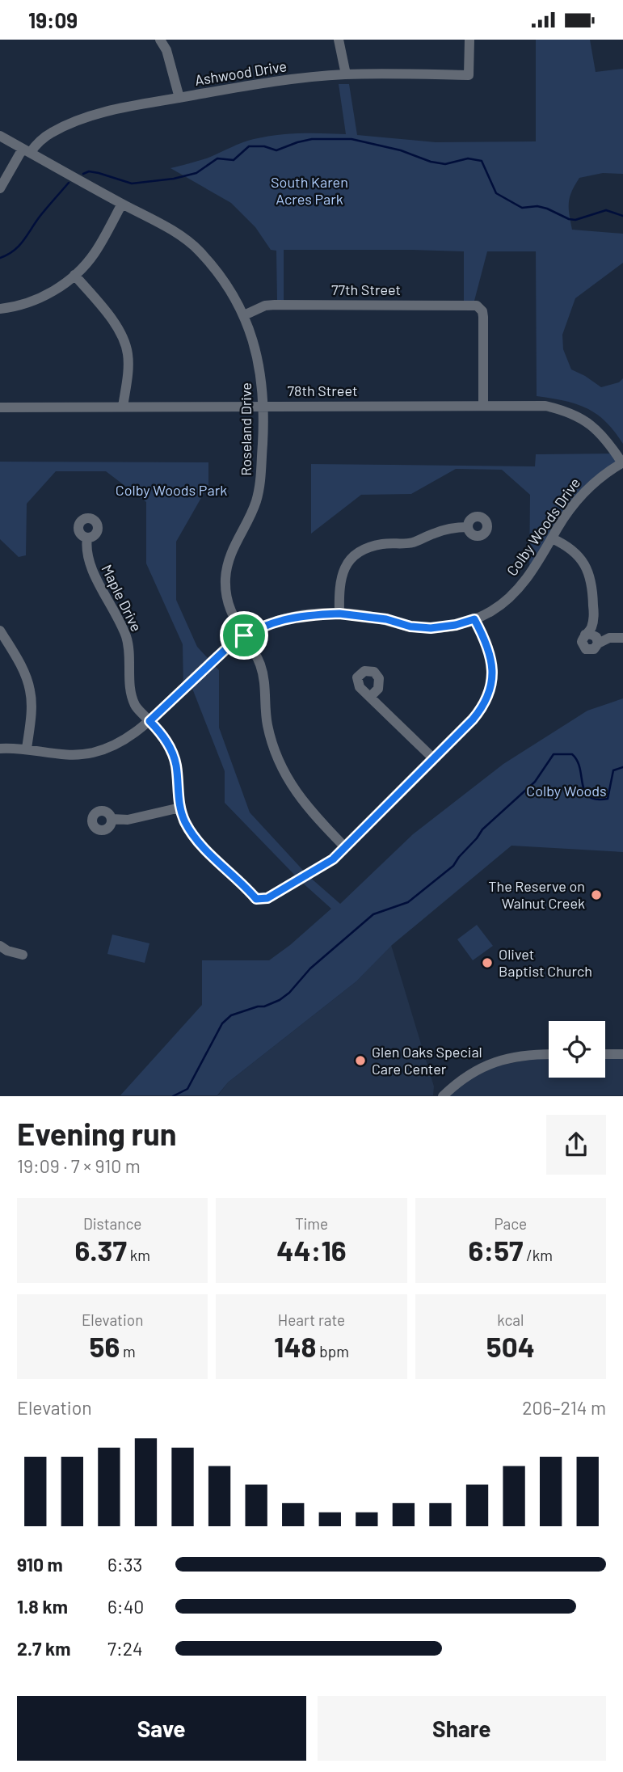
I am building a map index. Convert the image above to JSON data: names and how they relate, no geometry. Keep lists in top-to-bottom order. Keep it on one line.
{"streets":{"street":["Ashwood Drive","77th Street","78th Street","Roseland Drive","Colby Woods Drive","Maple Drive"]},"crossings":[["Ashwood Drive","Roseland Drive"],["77th Street","78th Street"],["77th Street","Roseland Drive"],["78th Street","Roseland Drive"],["78th Street","Colby Woods Drive"],["Roseland Drive","Colby Woods Drive"],["Roseland Drive","Maple Drive"],["Colby Woods Drive","Maple Drive"]],"parks":["South Karen Acres Park","Colby Woods Park","Colby Woods"],"places":["The Reserve on Walnut Creek","Olivet Baptist Church","Glen Oaks Special Care Center"],"page":{"status":"19:09","heading":["Evening run","19:09 · 7 × 910 m"],"stats":[["Distance","6.37 km"],["Time","44:16"],["Pace","6:57 /km"],["Elevation","56 m"],["Heart rate","148 bpm"],["kcal","504"]],"chart":["Elevation","206–214 m"],"list":[{"name":"910 m","note":"6:33"},{"name":"1.8 km","note":"6:40"},{"name":"2.7 km","note":"7:24"}],"buttons":["Save","Share"]}}
